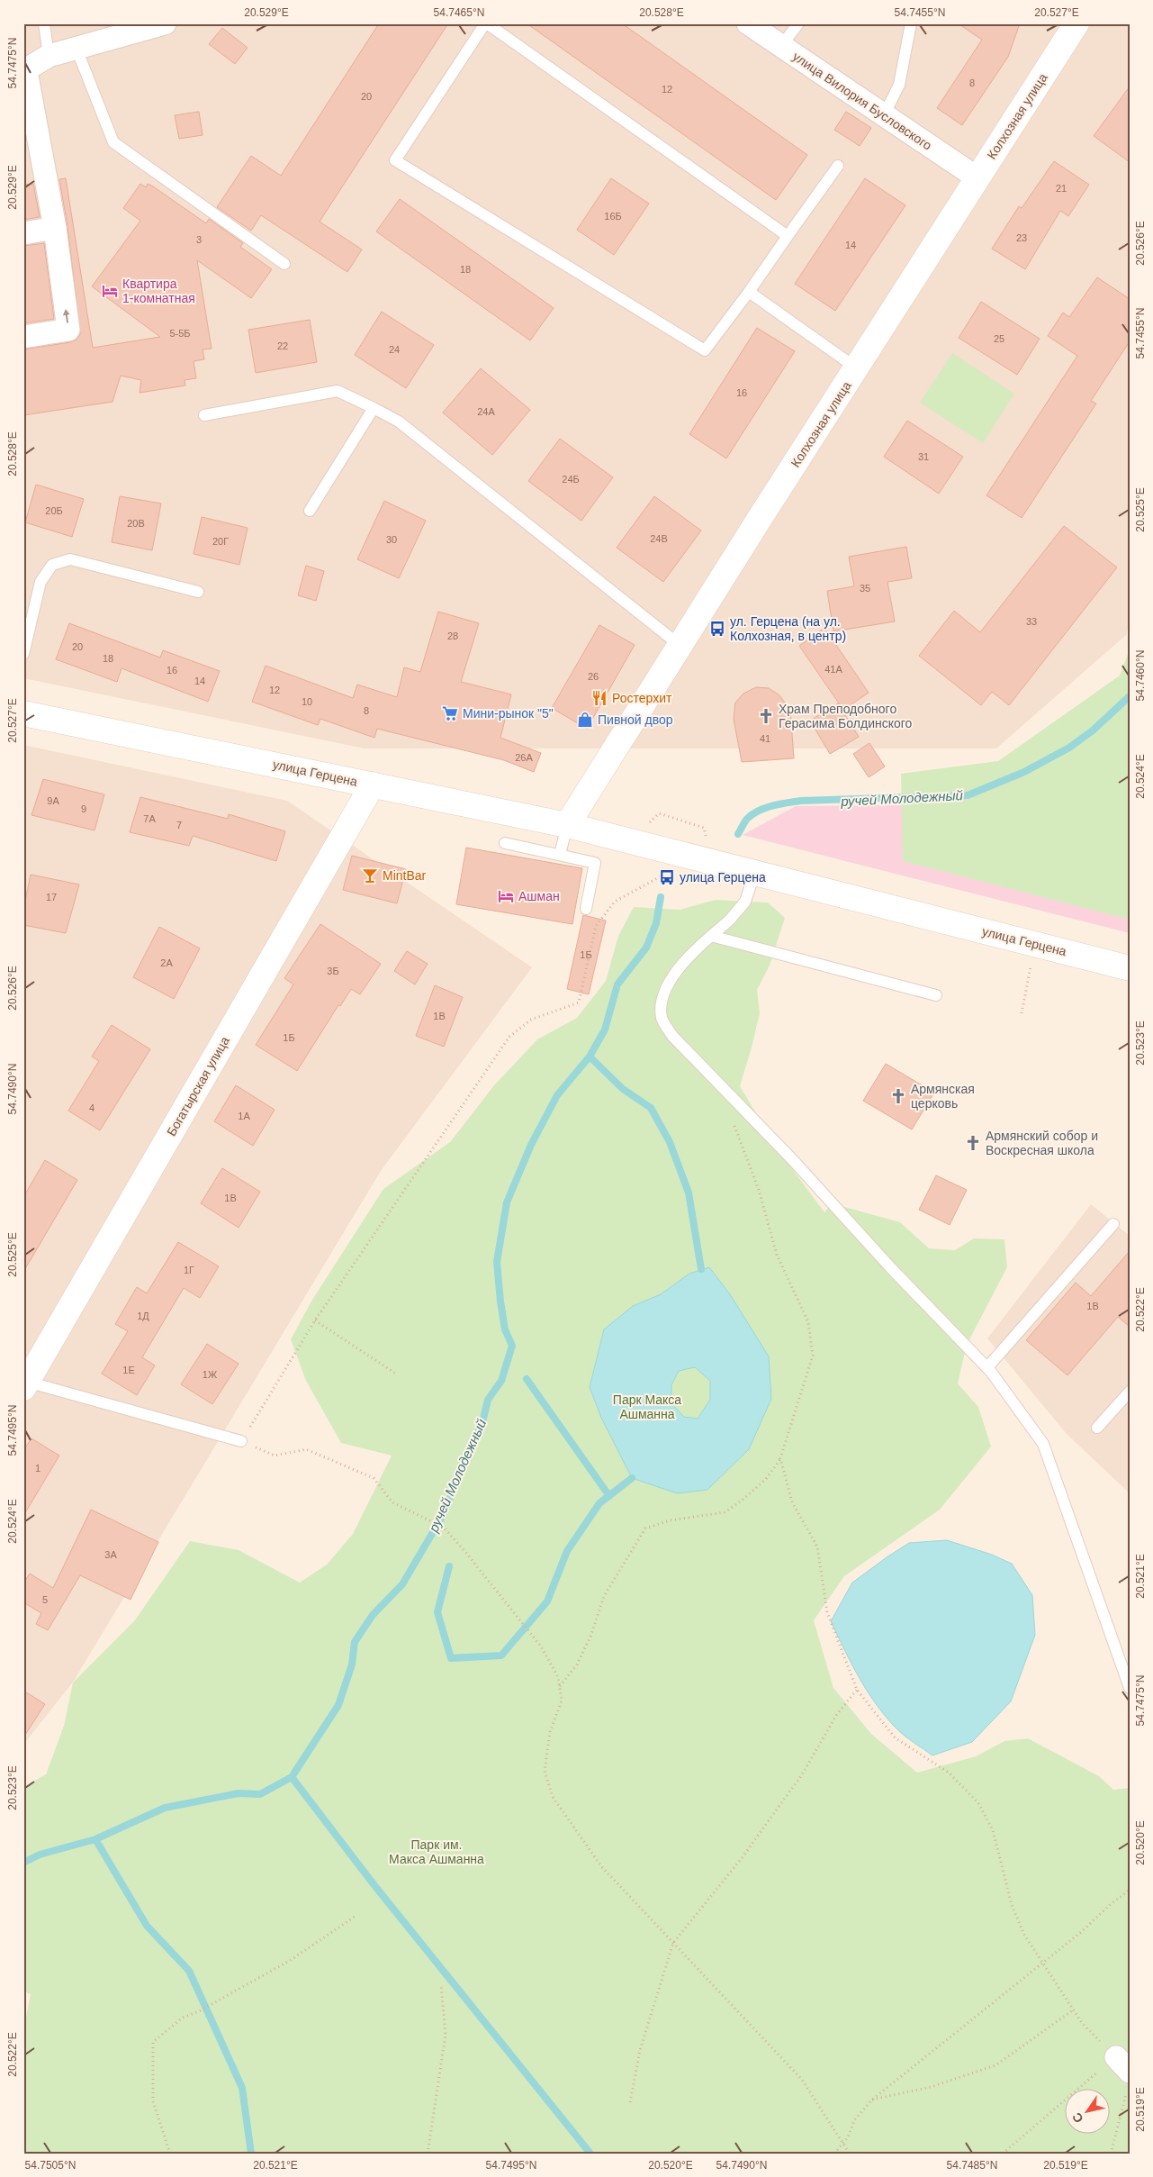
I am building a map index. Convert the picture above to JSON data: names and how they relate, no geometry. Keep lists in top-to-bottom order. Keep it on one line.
{"streets":{"street":["улица Вилория Бусловского","Колхозная улица","улица Герцена","Богатырская улица"]},"crossings":[["улица Вилория Бусловского","Колхозная улица"],["Колхозная улица","улица Герцена"],["улица Герцена","Богатырская улица"]],"water":["ручей Молодежный"],"parks":["Парк Макса Ашманна","Парк им. Макса Ашманна"],"places":{"hotel":["Квартира 1-комнатная","Ашман"],"bus stop":["ул. Герцена (на ул. Колхозная, в центр)","улица Герцена"],"restaurant":["Ростерхит"],"supermarket":["Мини-рынок \"5\""],"church":["Храм Преподобного Герасима Болдинского","Армянская церковь","Армянский собор и Воскресная школа"],"shop":["Пивной двор"],"bar":["MintBar"]},"house_numbers":["8","12","20","21","16Б","23","3","14","18","5-5Б","25","22","24","16","24А","31","24Б","20Б","20В","24В","30","20Г","35","33","28","20","18","41А","16","26","14","12","10","8","41","26А","9А","9","7А","7","17","1Б","2А","3Б","1В","1Б","4","1А","1В","1Г","1В","1Д","1Е","1Ж","1","3А","5"],"north":"bottom left","coordinates":["20.529°E","54.7465°N","20.528°E","54.7455°N","20.527°E","54.7475°N","20.526°E","20.525°E","54.7460°N","20.524°E","20.523°E","54.7490°N","20.522°E","54.7495°N","20.521°E","20.520°E","20.519°E","54.7505°N","54.7485°N"]}
